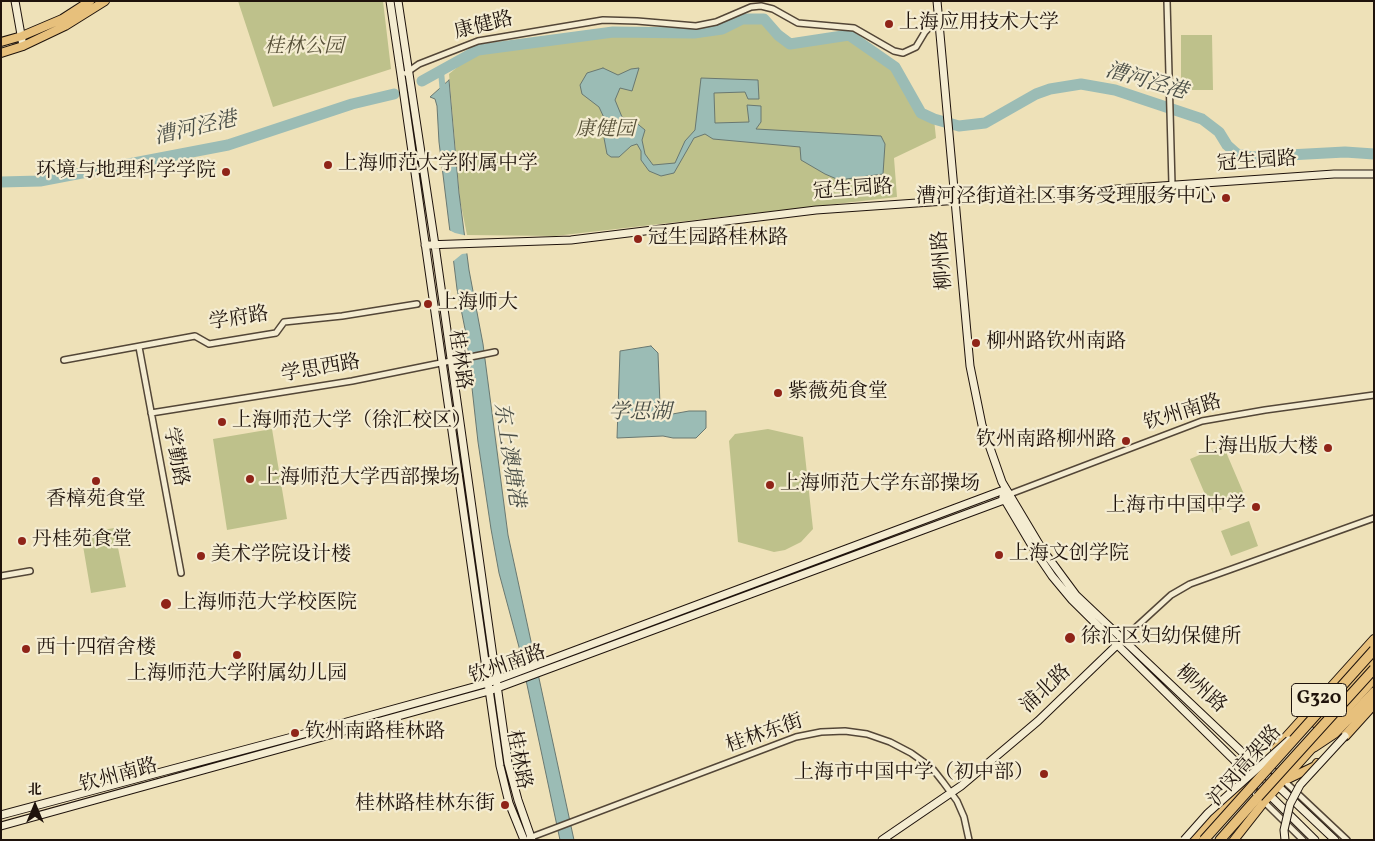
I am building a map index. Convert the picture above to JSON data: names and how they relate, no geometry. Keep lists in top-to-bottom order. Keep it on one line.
{"streets":{"highway":["沪闵高架路"],"main road":["G320"],"street":["康健路","冠生园路","柳州路","学府路","桂林路","学思西路","钦州南路","学勤路","浦北路","桂林东街"]},"crossings":[["康健路","柳州路"],["康健路","桂林路"],["冠生园路","柳州路"],["冠生园路","桂林路"],["柳州路","钦州南路"],["柳州路","浦北路"],["柳州路","G320"],["学府路","学勤路"],["桂林路","学思西路"],["桂林路","钦州南路"],["桂林路","桂林东街"],["学思西路","学勤路"],["浦北路","桂林东街"]],"water":["漕河泾港","学思湖","东上澳塘港"],"parks":["桂林公园","康健园"],"places":["上海应用技术大学","上海师范大学附属中学","环境与地理科学学院","漕河泾街道社区事务受理服务中心","冠生园路桂林路","上海师大","柳州路钦州南路","紫薇苑食堂","上海师范大学（徐汇校区）","钦州南路柳州路","上海出版大楼","上海师范大学西部操场","香樟苑食堂","上海师范大学东部操场","上海市中国中学","丹桂苑食堂","上海文创学院","美术学院设计楼","上海师范大学校医院","徐汇区妇幼保健所","西十四宿舍楼","上海师范大学附属幼儿园","钦州南路桂林路","上海市中国中学（初中部）","桂林路桂林东街"],"north":"top"}
